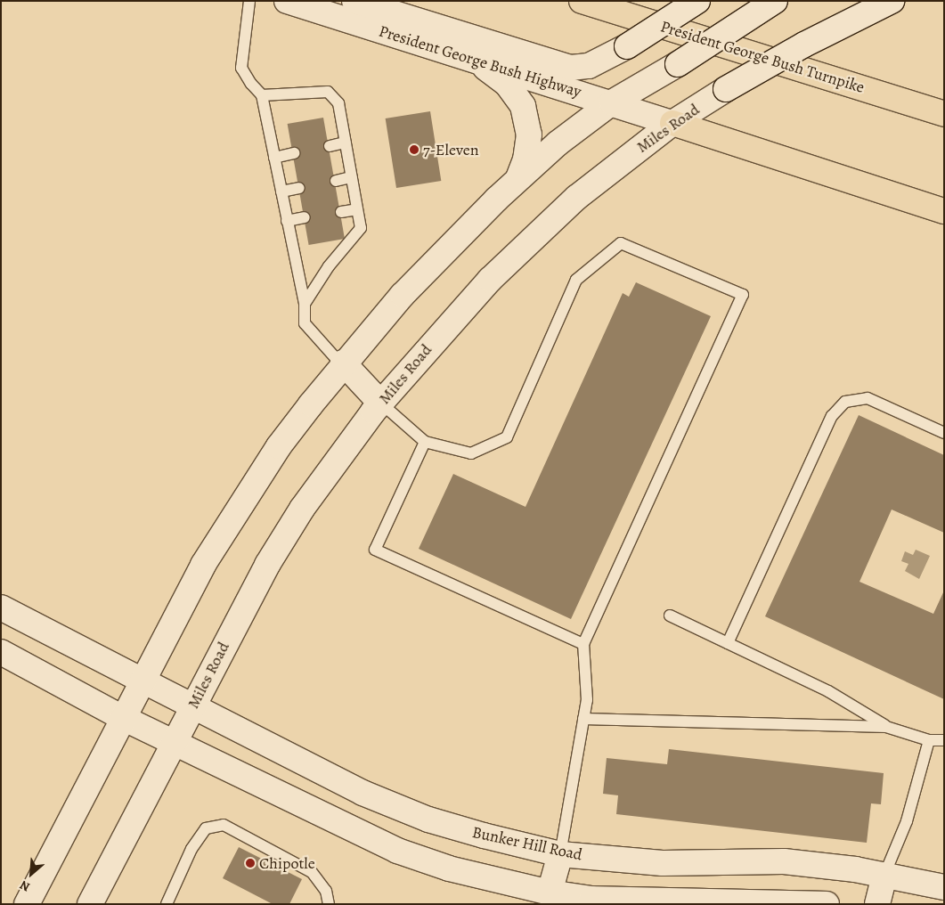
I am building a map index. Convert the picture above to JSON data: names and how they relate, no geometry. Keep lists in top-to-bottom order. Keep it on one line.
{"streets":{"highway":["President George Bush Turnpike"],"main road":["President George Bush Highway","Miles Road","Bunker Hill Road"]},"crossings":[["President George Bush Highway","Miles Road"],["Miles Road","Bunker Hill Road"]],"places":["7-Eleven","Chipotle"],"north":"bottom left"}
